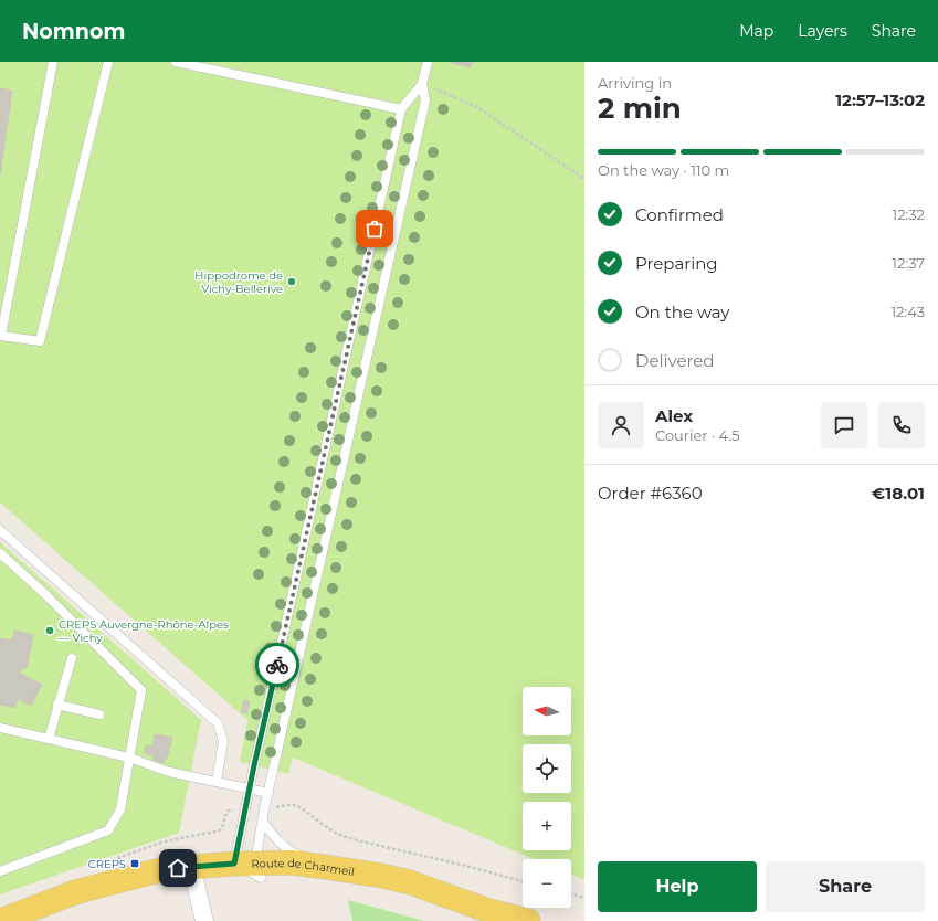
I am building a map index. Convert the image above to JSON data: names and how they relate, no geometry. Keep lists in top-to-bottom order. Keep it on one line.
{"streets":{"main road":["Route de Charmeil"]},"places":{"other":["Hippodrome de Vichy-Bellerive","CREPS Auvergne-Rhône-Alpes — Vichy"],"transit":["CREPS"]},"north":"left","page":{"header":"Nomnom","nav":["Map","Layers","Share"],"heading":["2 min","Arriving in","12:57–13:02"],"panel":["Alex","Courier · 4.5","Order #6360","€18.01"],"bar":"On the way · 110 m","list":[["Confirmed","12:32"],["Preparing","12:37"],["On the way","12:43"],"Delivered"],"map_buttons":["+","−"],"buttons":["Help","Share"]}}
